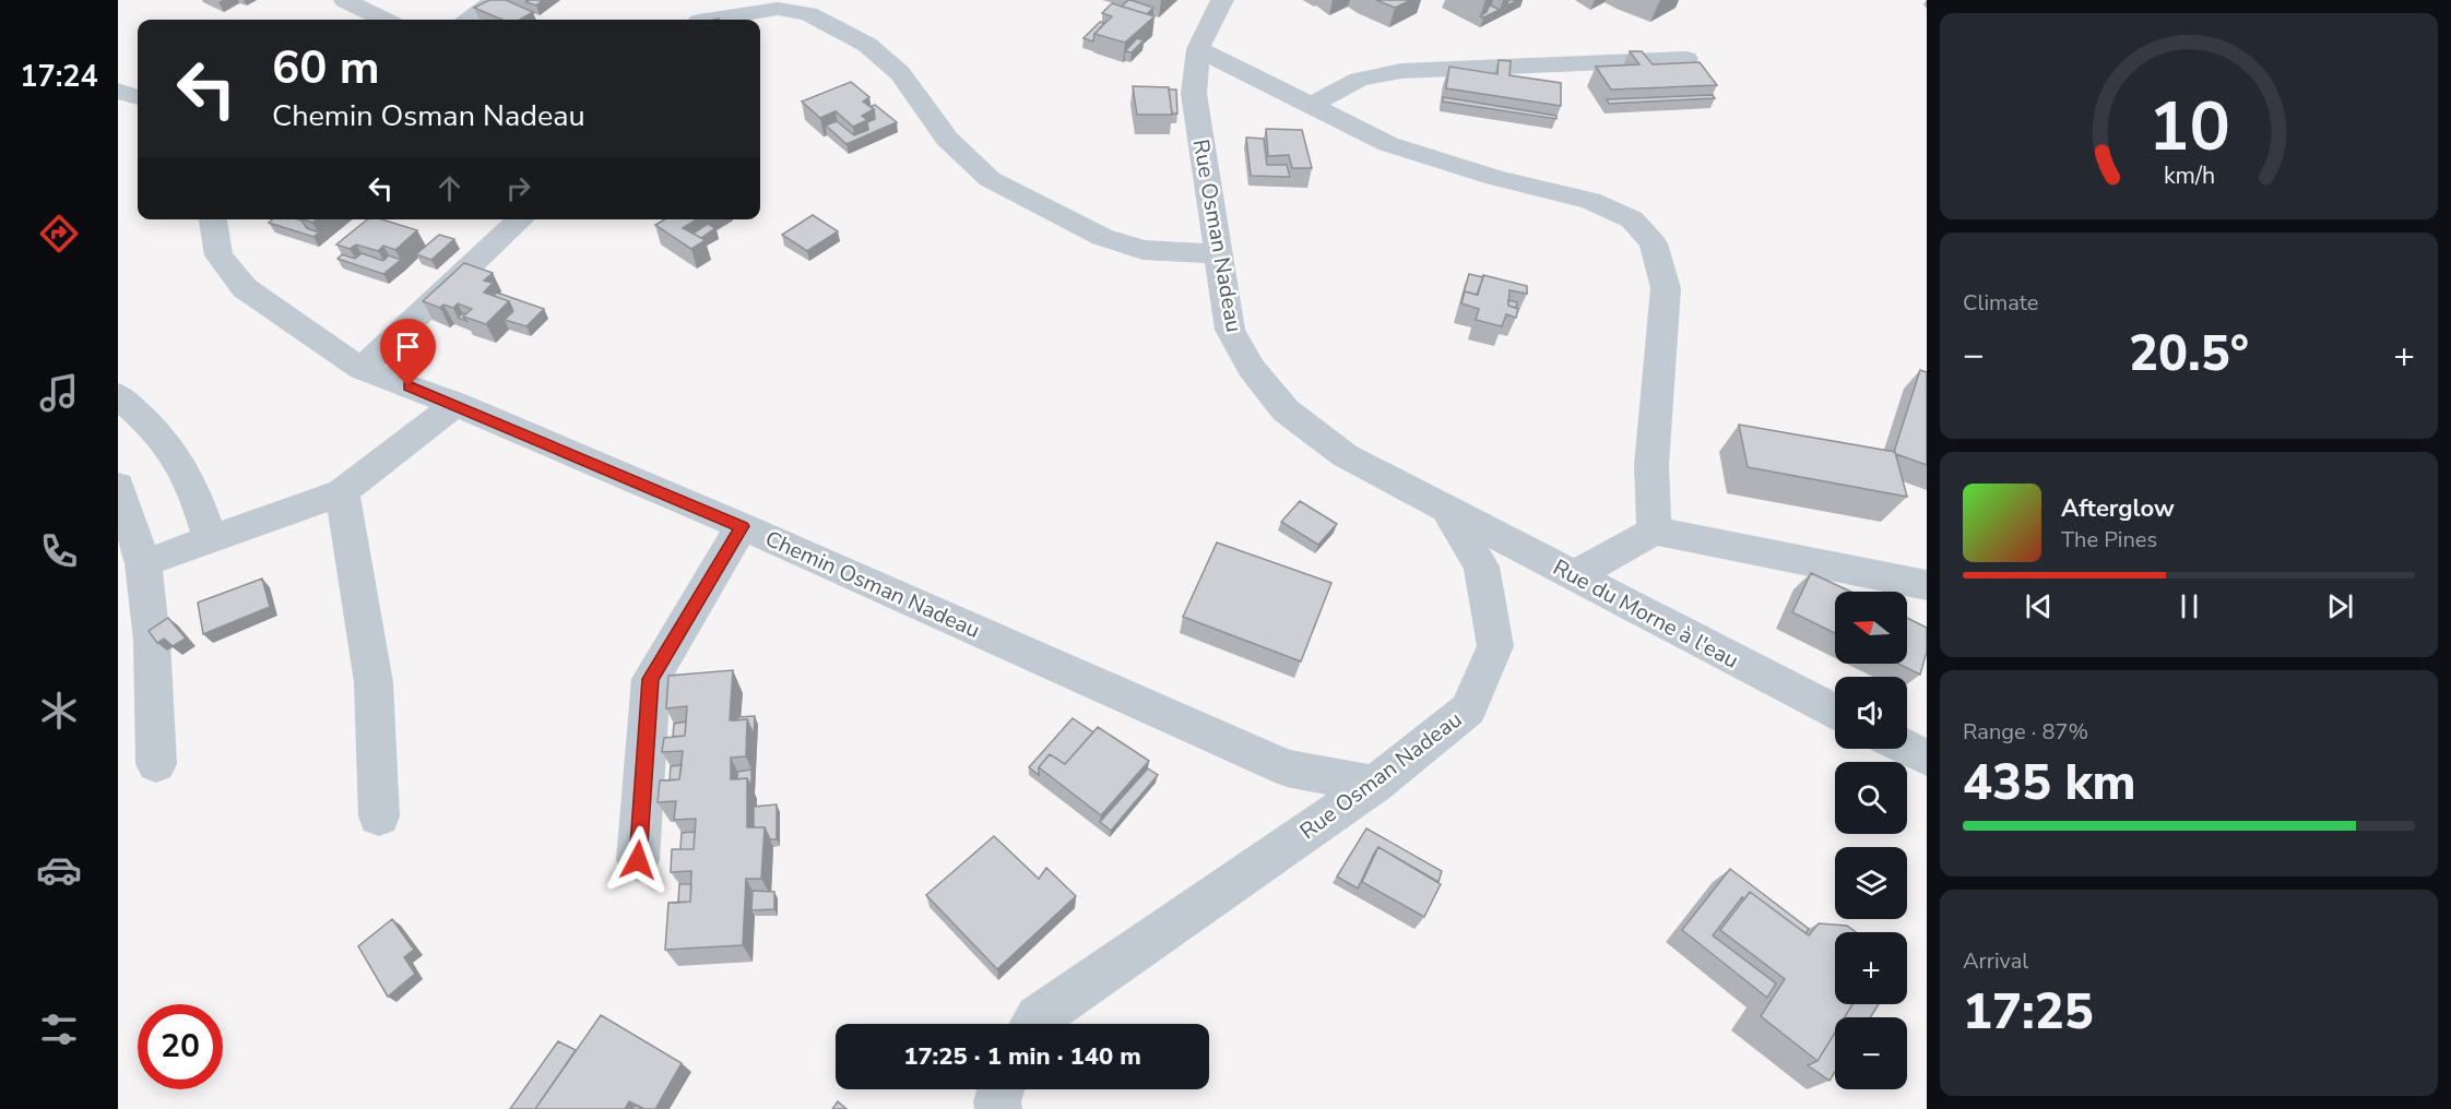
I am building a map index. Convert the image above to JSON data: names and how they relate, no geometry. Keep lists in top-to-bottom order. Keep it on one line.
{"streets":{"street":["Rue Osman Nadeau","Chemin Osman Nadeau","Rue du Morne à l'eau"]},"crossings":[["Rue Osman Nadeau","Chemin Osman Nadeau"],["Rue Osman Nadeau","Rue du Morne à l'eau"]],"north":"left","page":{"tabs":"17:24","turn":["60 m","Chemin Osman Nadeau"],"tile":["Climate",["Range · 87%","435 km"],["Arrival","17:25"]],"heat":["−","20.5°","+"],"song":["Afterglow","The Pines"],"map_buttons":["+","−"],"limit":"20","trip":"17:25 · 1 min · 140 m","gauge":["10","km/h"]}}
